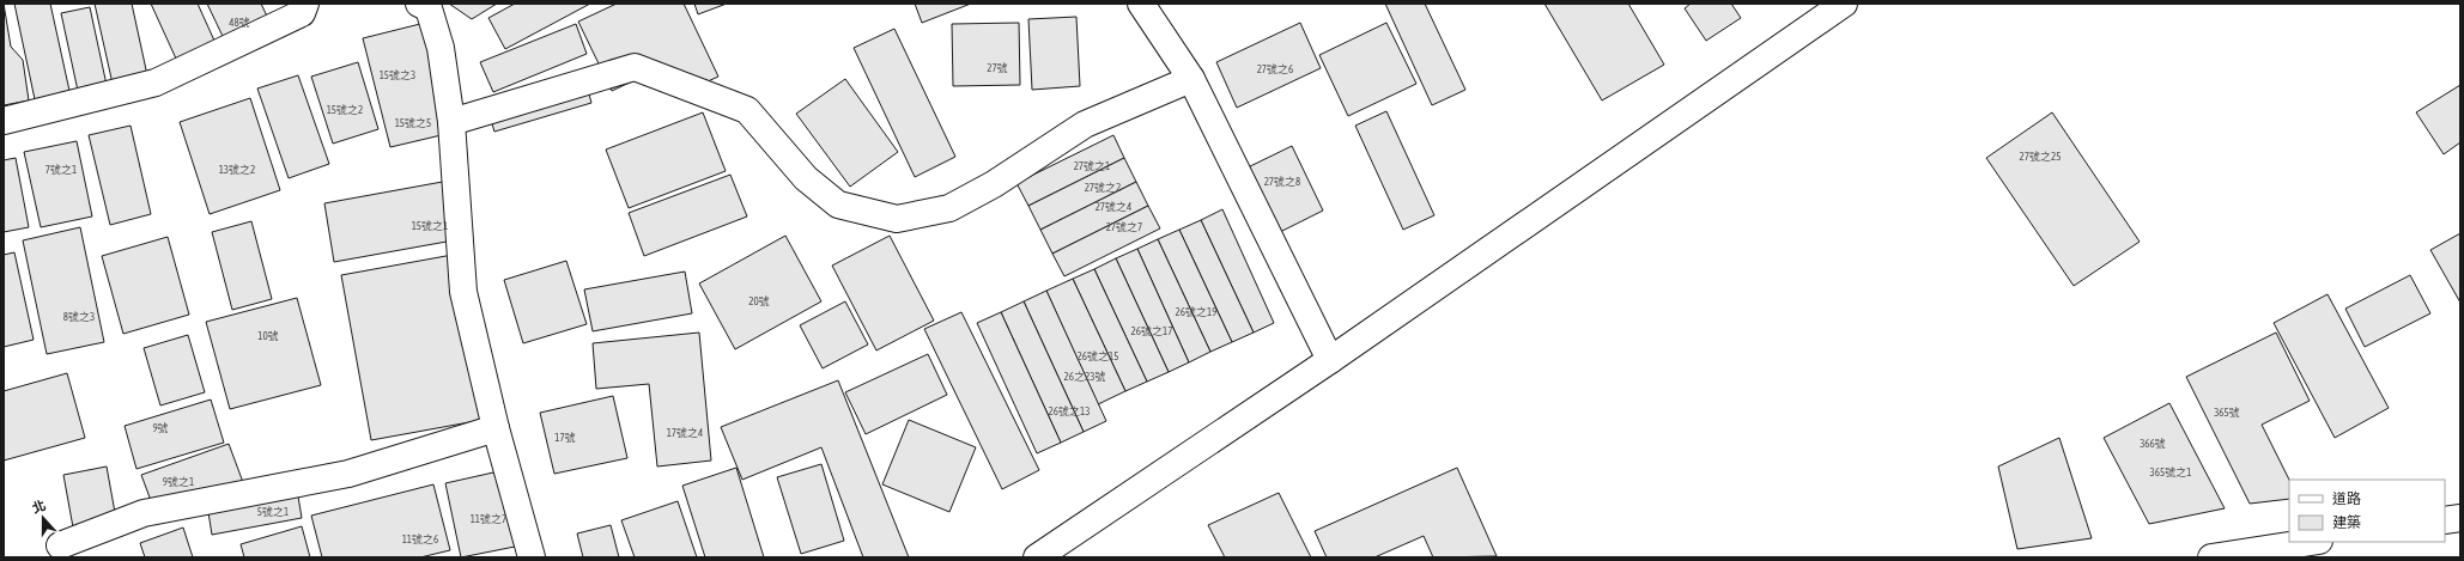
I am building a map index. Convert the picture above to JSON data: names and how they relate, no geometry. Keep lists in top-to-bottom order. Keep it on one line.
{"house_numbers":["48號","27號","27號之6","15號之3","15號之2","15號之5","27號之25","27號之1","7號之1","13號之2","27號之8","27號之2","27號之4","15號之1","27號之7","20號","26號之19","8號之3","26號之17","10號","26號之15","26之23號","26號之13","365號","9號","17號之4","17號","366號","365號之1","9號之1","5號之1","11號之7","11號之6"],"legend":["道路","建築"],"north":"top"}
